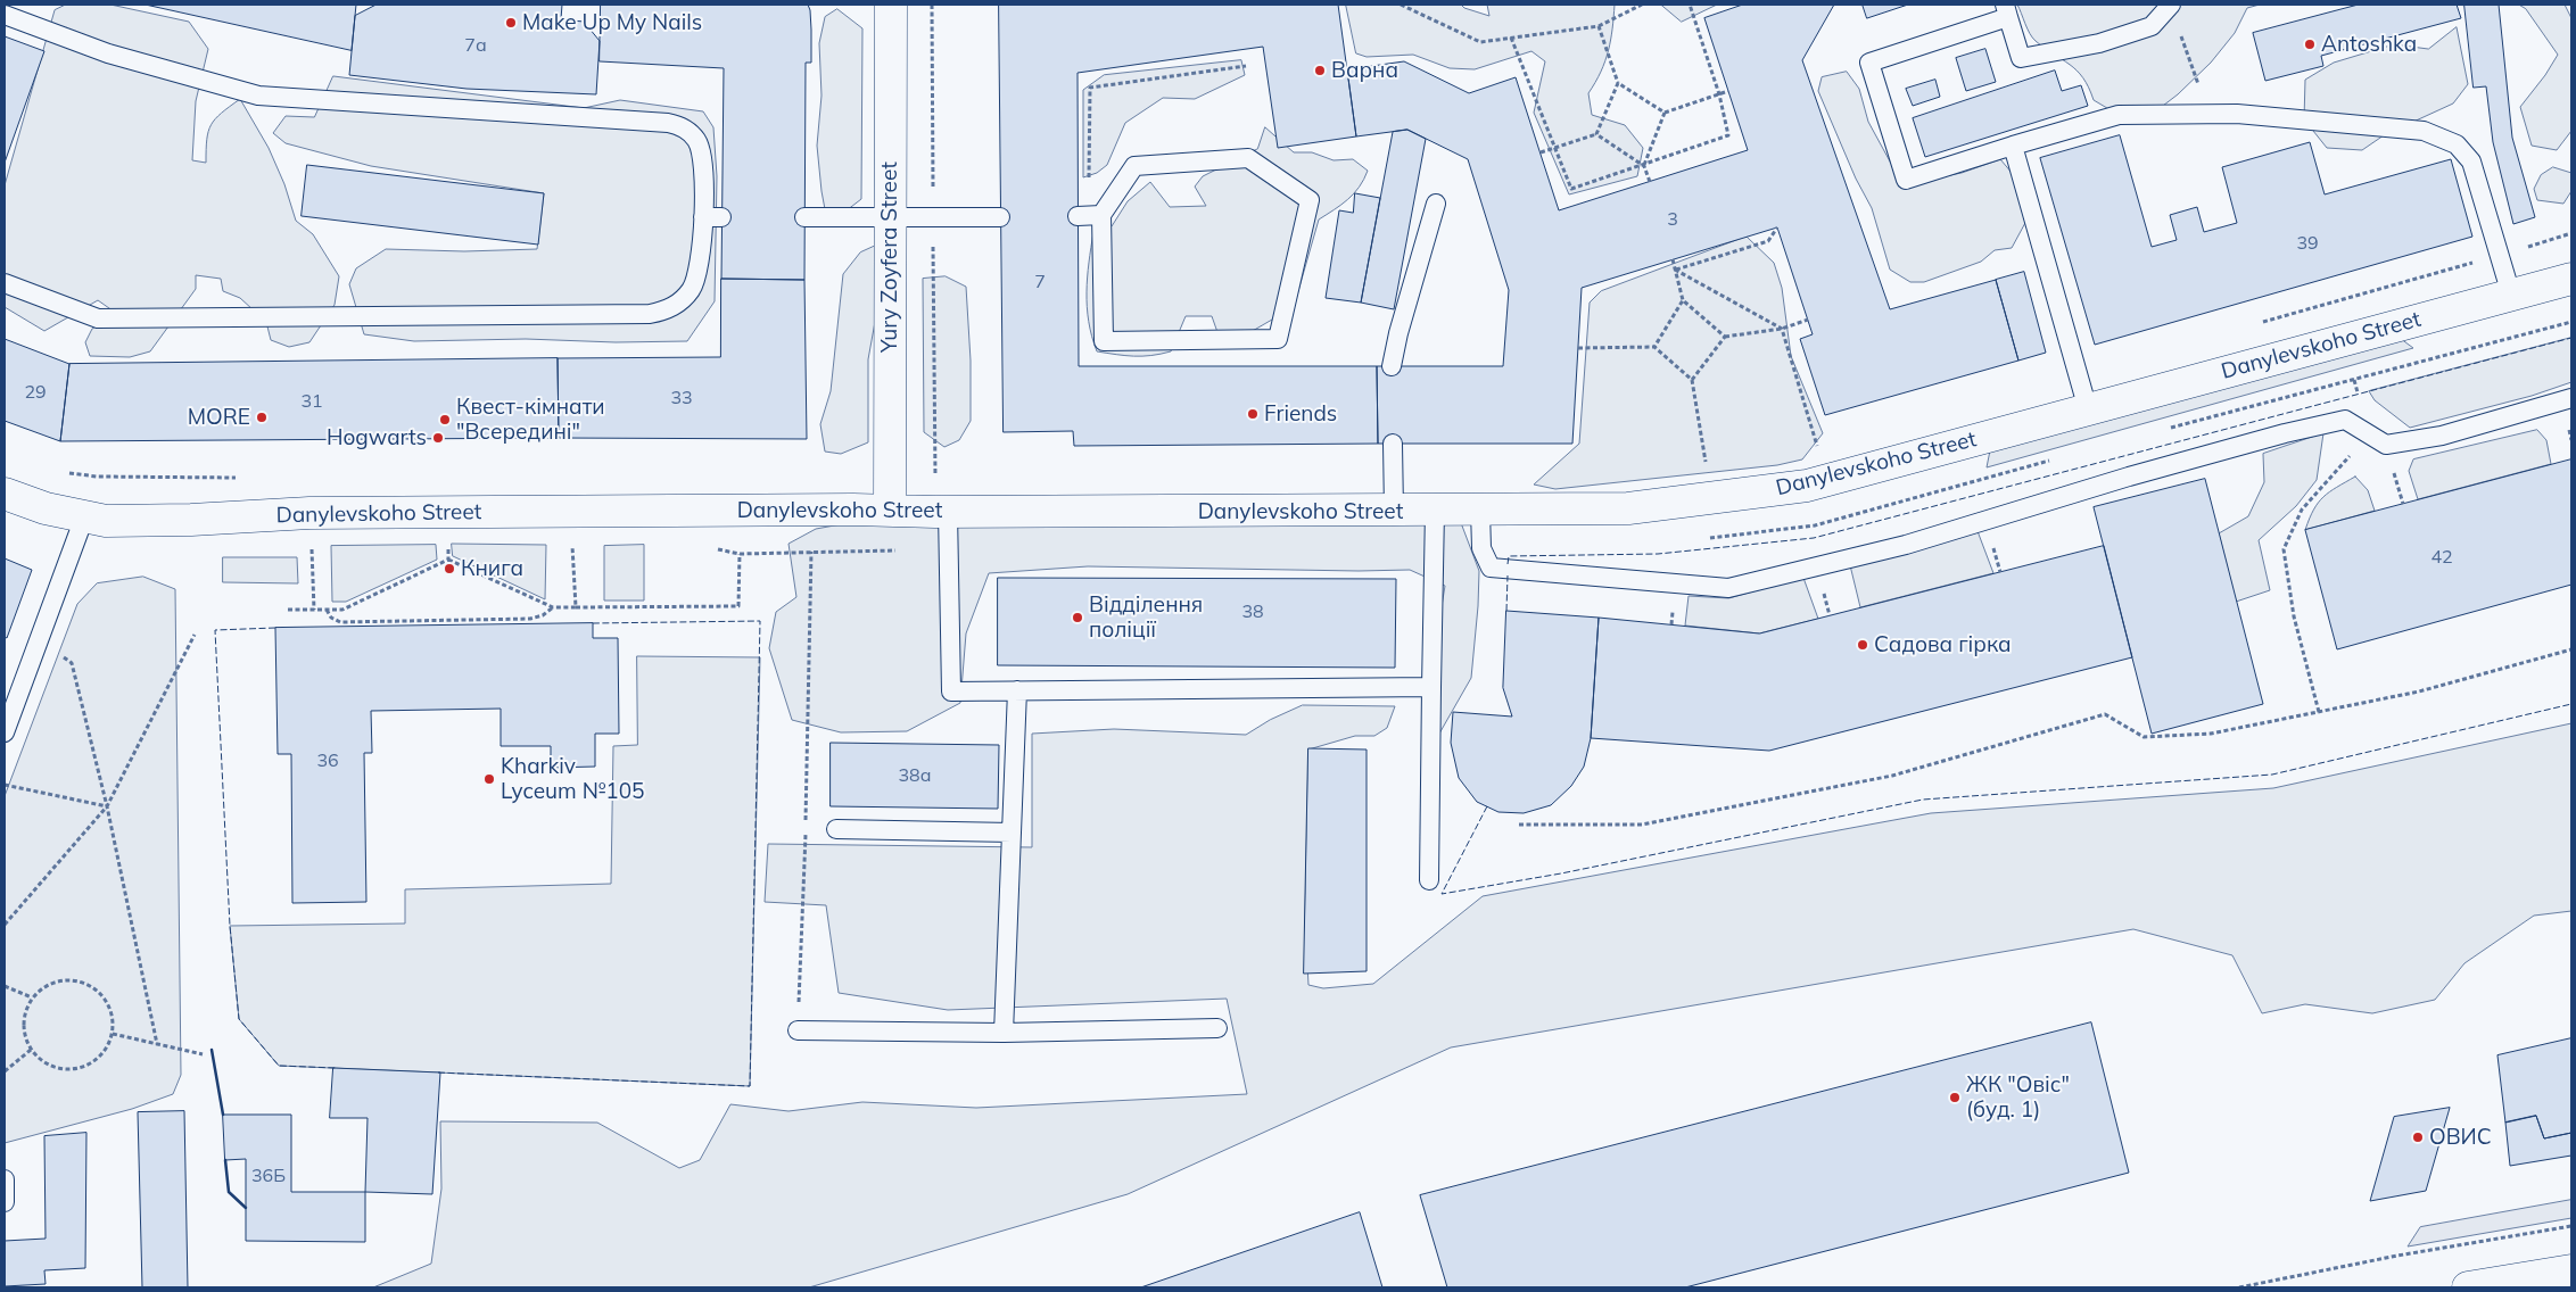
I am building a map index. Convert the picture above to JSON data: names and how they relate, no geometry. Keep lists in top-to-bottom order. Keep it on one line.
{"streets":{"street":["Yury Zoyfera Street","Danylevskoho Street"]},"crossings":[["Yury Zoyfera Street","Danylevskoho Street"]],"places":["Make Up My Nails","Antoshka","Варна","Friends","MORE","Квест-кімнати \"Всередині\"","Hogwarts","Книга","Відділення поліції","Садова гірка","Kharkiv Lyceum №105","ЖК \"Овіс\" (буд. 1)","ОВИС"],"house_numbers":["7а","3","39","7","29","33","31","42","38","36","38а","36Б"]}
